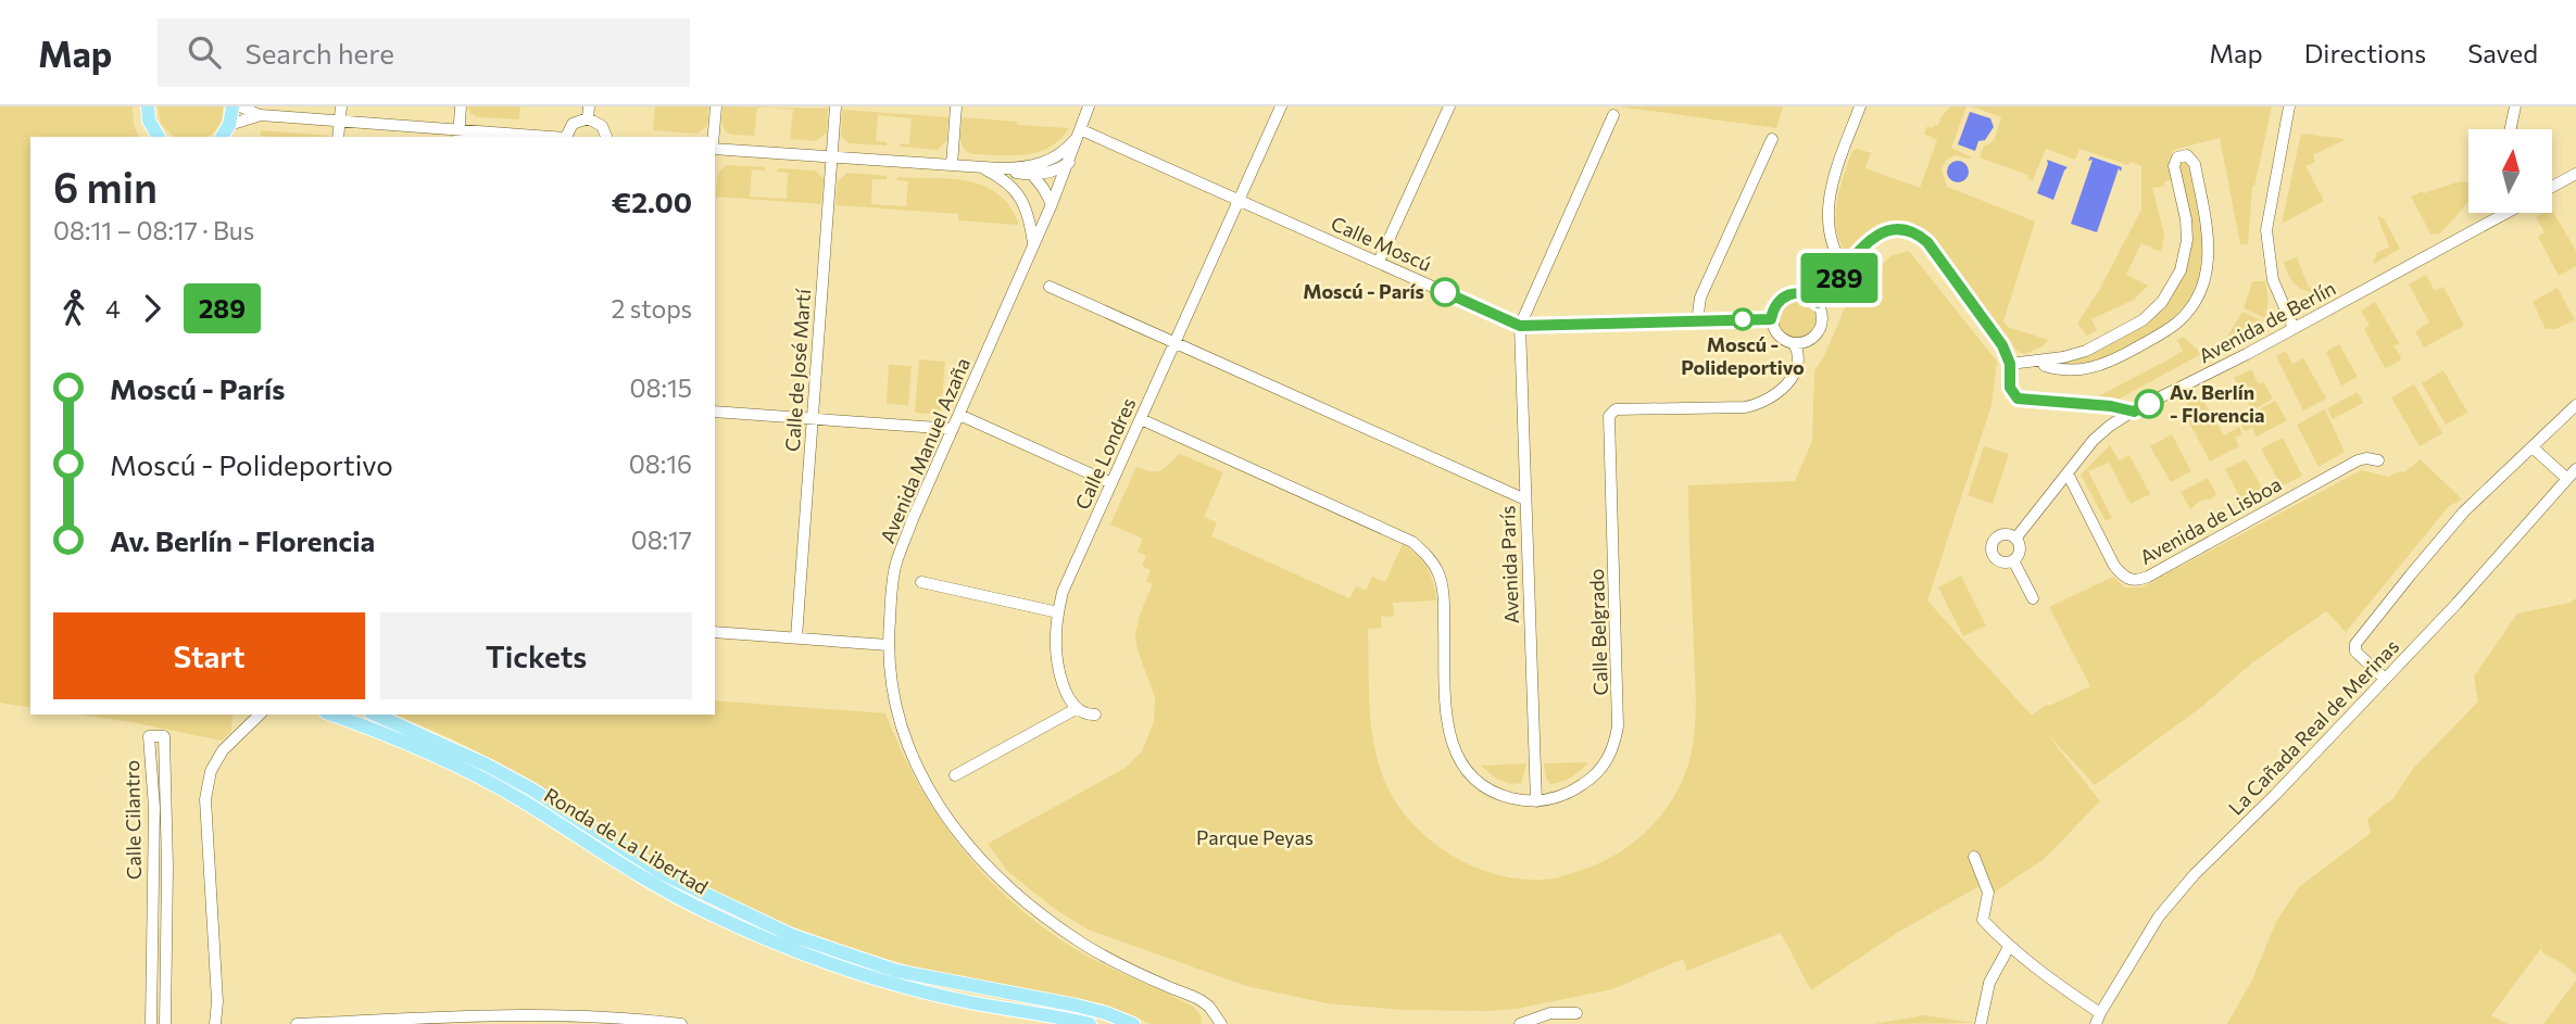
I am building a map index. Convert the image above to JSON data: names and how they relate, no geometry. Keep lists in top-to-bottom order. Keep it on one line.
{"streets":{"main road":["Ronda de La Libertad"],"street":["Calle Moscú","Avenida de Berlín","Calle de José Martí","Avenida Manuel Azaña","Calle Londres","Avenida de Lisboa","Avenida París","Calle Belgrado","La Cañada Real de Merinas","Calle Cilantro"]},"crossings":[["Calle Moscú","Avenida Manuel Azaña"],["Calle Moscú","Calle Londres"],["Calle Moscú","Avenida París"],["Calle Moscú","Calle Belgrado"],["Avenida de Berlín","Avenida de Lisboa"],["Avenida París","Calle Belgrado"]],"parks":["Parque Peyas"],"places":["Moscú - París","Moscú - Polideportivo","Av. Berlín - Florencia"],"lines":["bus line 289"],"north":"top","page":{"header":"Map","search":"Search here","nav":["Map","Directions","Saved"],"on_map":"289","heading":["6 min","08:11 – 08:17 · Bus","€2.00"],"legs":["4","289","2 stops"],"list":[{"name":"Moscú - París","value":"08:15"},{"name":"Moscú - Polideportivo","value":"08:16"},{"name":"Av. Berlín - Florencia","value":"08:17"}],"buttons":["Start","Tickets"]}}
